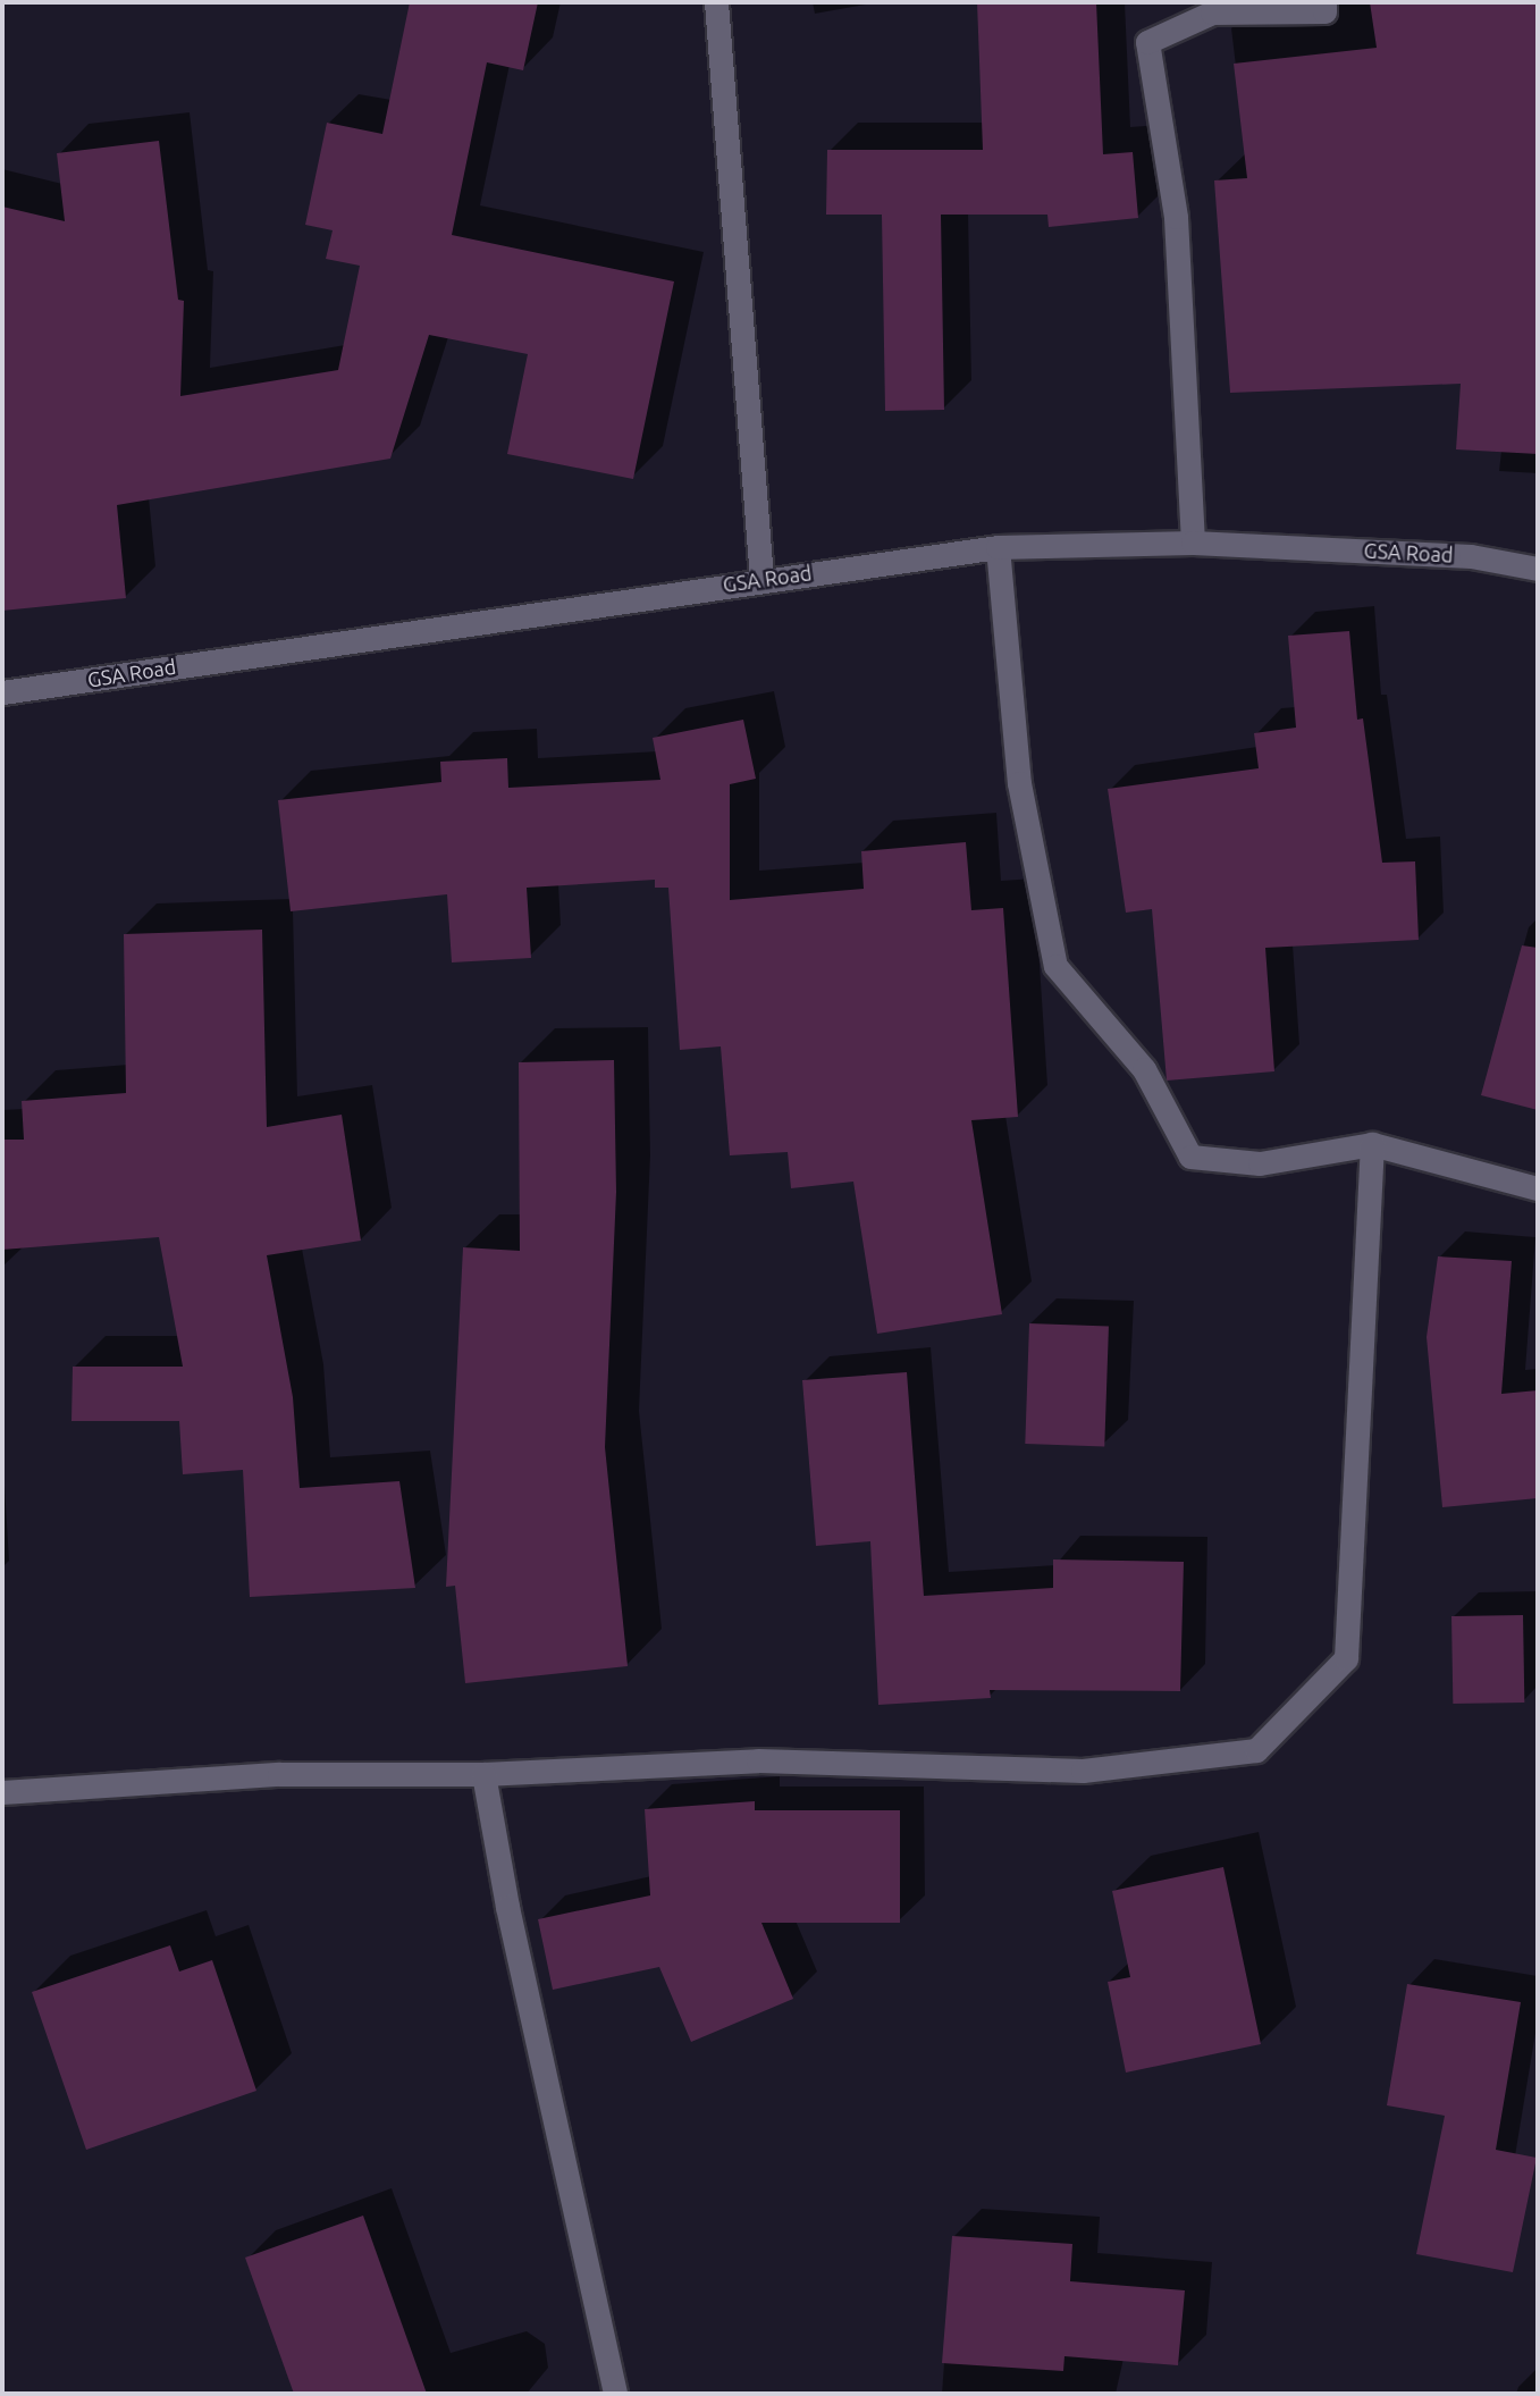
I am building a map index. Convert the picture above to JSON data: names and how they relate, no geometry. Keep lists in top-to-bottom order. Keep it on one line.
{"streets":{"street":["GSA Road"]}}
